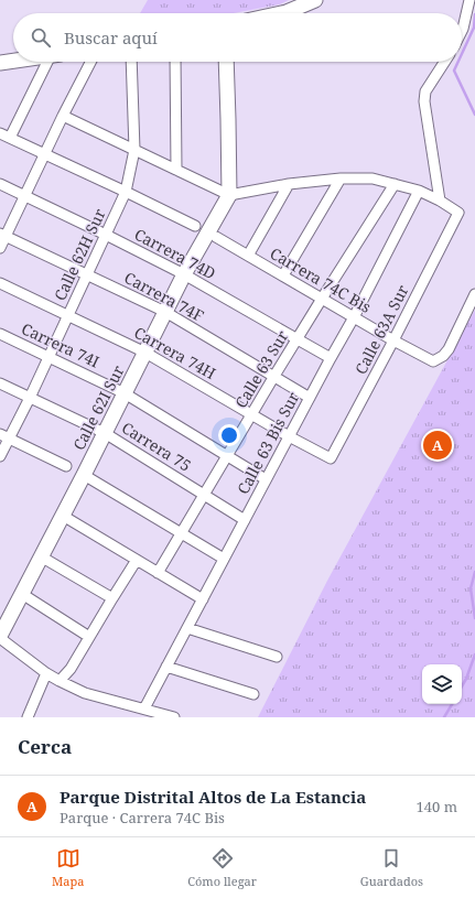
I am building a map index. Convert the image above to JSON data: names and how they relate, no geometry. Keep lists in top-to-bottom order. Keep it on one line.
{"streets":{"street":["Carrera 74D","Calle 62H Sur","Carrera 74C Bis","Carrera 74F","Calle 63A Sur","Carrera 74I","Carrera 74H","Calle 63 Sur","Calle 62I Sur","Calle 63 Bis Sur","Carrera 75"]},"crossings":[["Carrera 74D","Calle 62H Sur"],["Carrera 74D","Calle 63 Sur"],["Carrera 74D","Calle 62I Sur"],["Carrera 74D","Calle 63 Bis Sur"],["Calle 62H Sur","Carrera 74F"],["Calle 62H Sur","Carrera 74I"],["Calle 62H Sur","Carrera 74H"],["Calle 62H Sur","Carrera 75"],["Carrera 74C Bis","Calle 63A Sur"],["Carrera 74C Bis","Calle 63 Sur"],["Carrera 74C Bis","Calle 63 Bis Sur"],["Carrera 74F","Calle 63 Sur"],["Carrera 74F","Calle 62I Sur"],["Carrera 74F","Calle 63 Bis Sur"],["Calle 63A Sur","Carrera 74H"],["Carrera 74I","Calle 63 Sur"],["Carrera 74I","Calle 62I Sur"],["Carrera 74I","Calle 63 Bis Sur"],["Carrera 74H","Calle 63 Sur"],["Carrera 74H","Calle 62I Sur"],["Carrera 74H","Calle 63 Bis Sur"],["Calle 63 Sur","Carrera 75"],["Calle 62I Sur","Carrera 75"],["Calle 63 Bis Sur","Carrera 75"]],"page":{"search":"Buscar aquí","pins":"A","heading":"Cerca","list":[{"mark":"A","name":"Parque Distrital Altos de La Estancia","note":"Parque · Carrera 74C Bis","value":"140 m"}],"nav":["Mapa","Cómo llegar","Guardados"]}}
